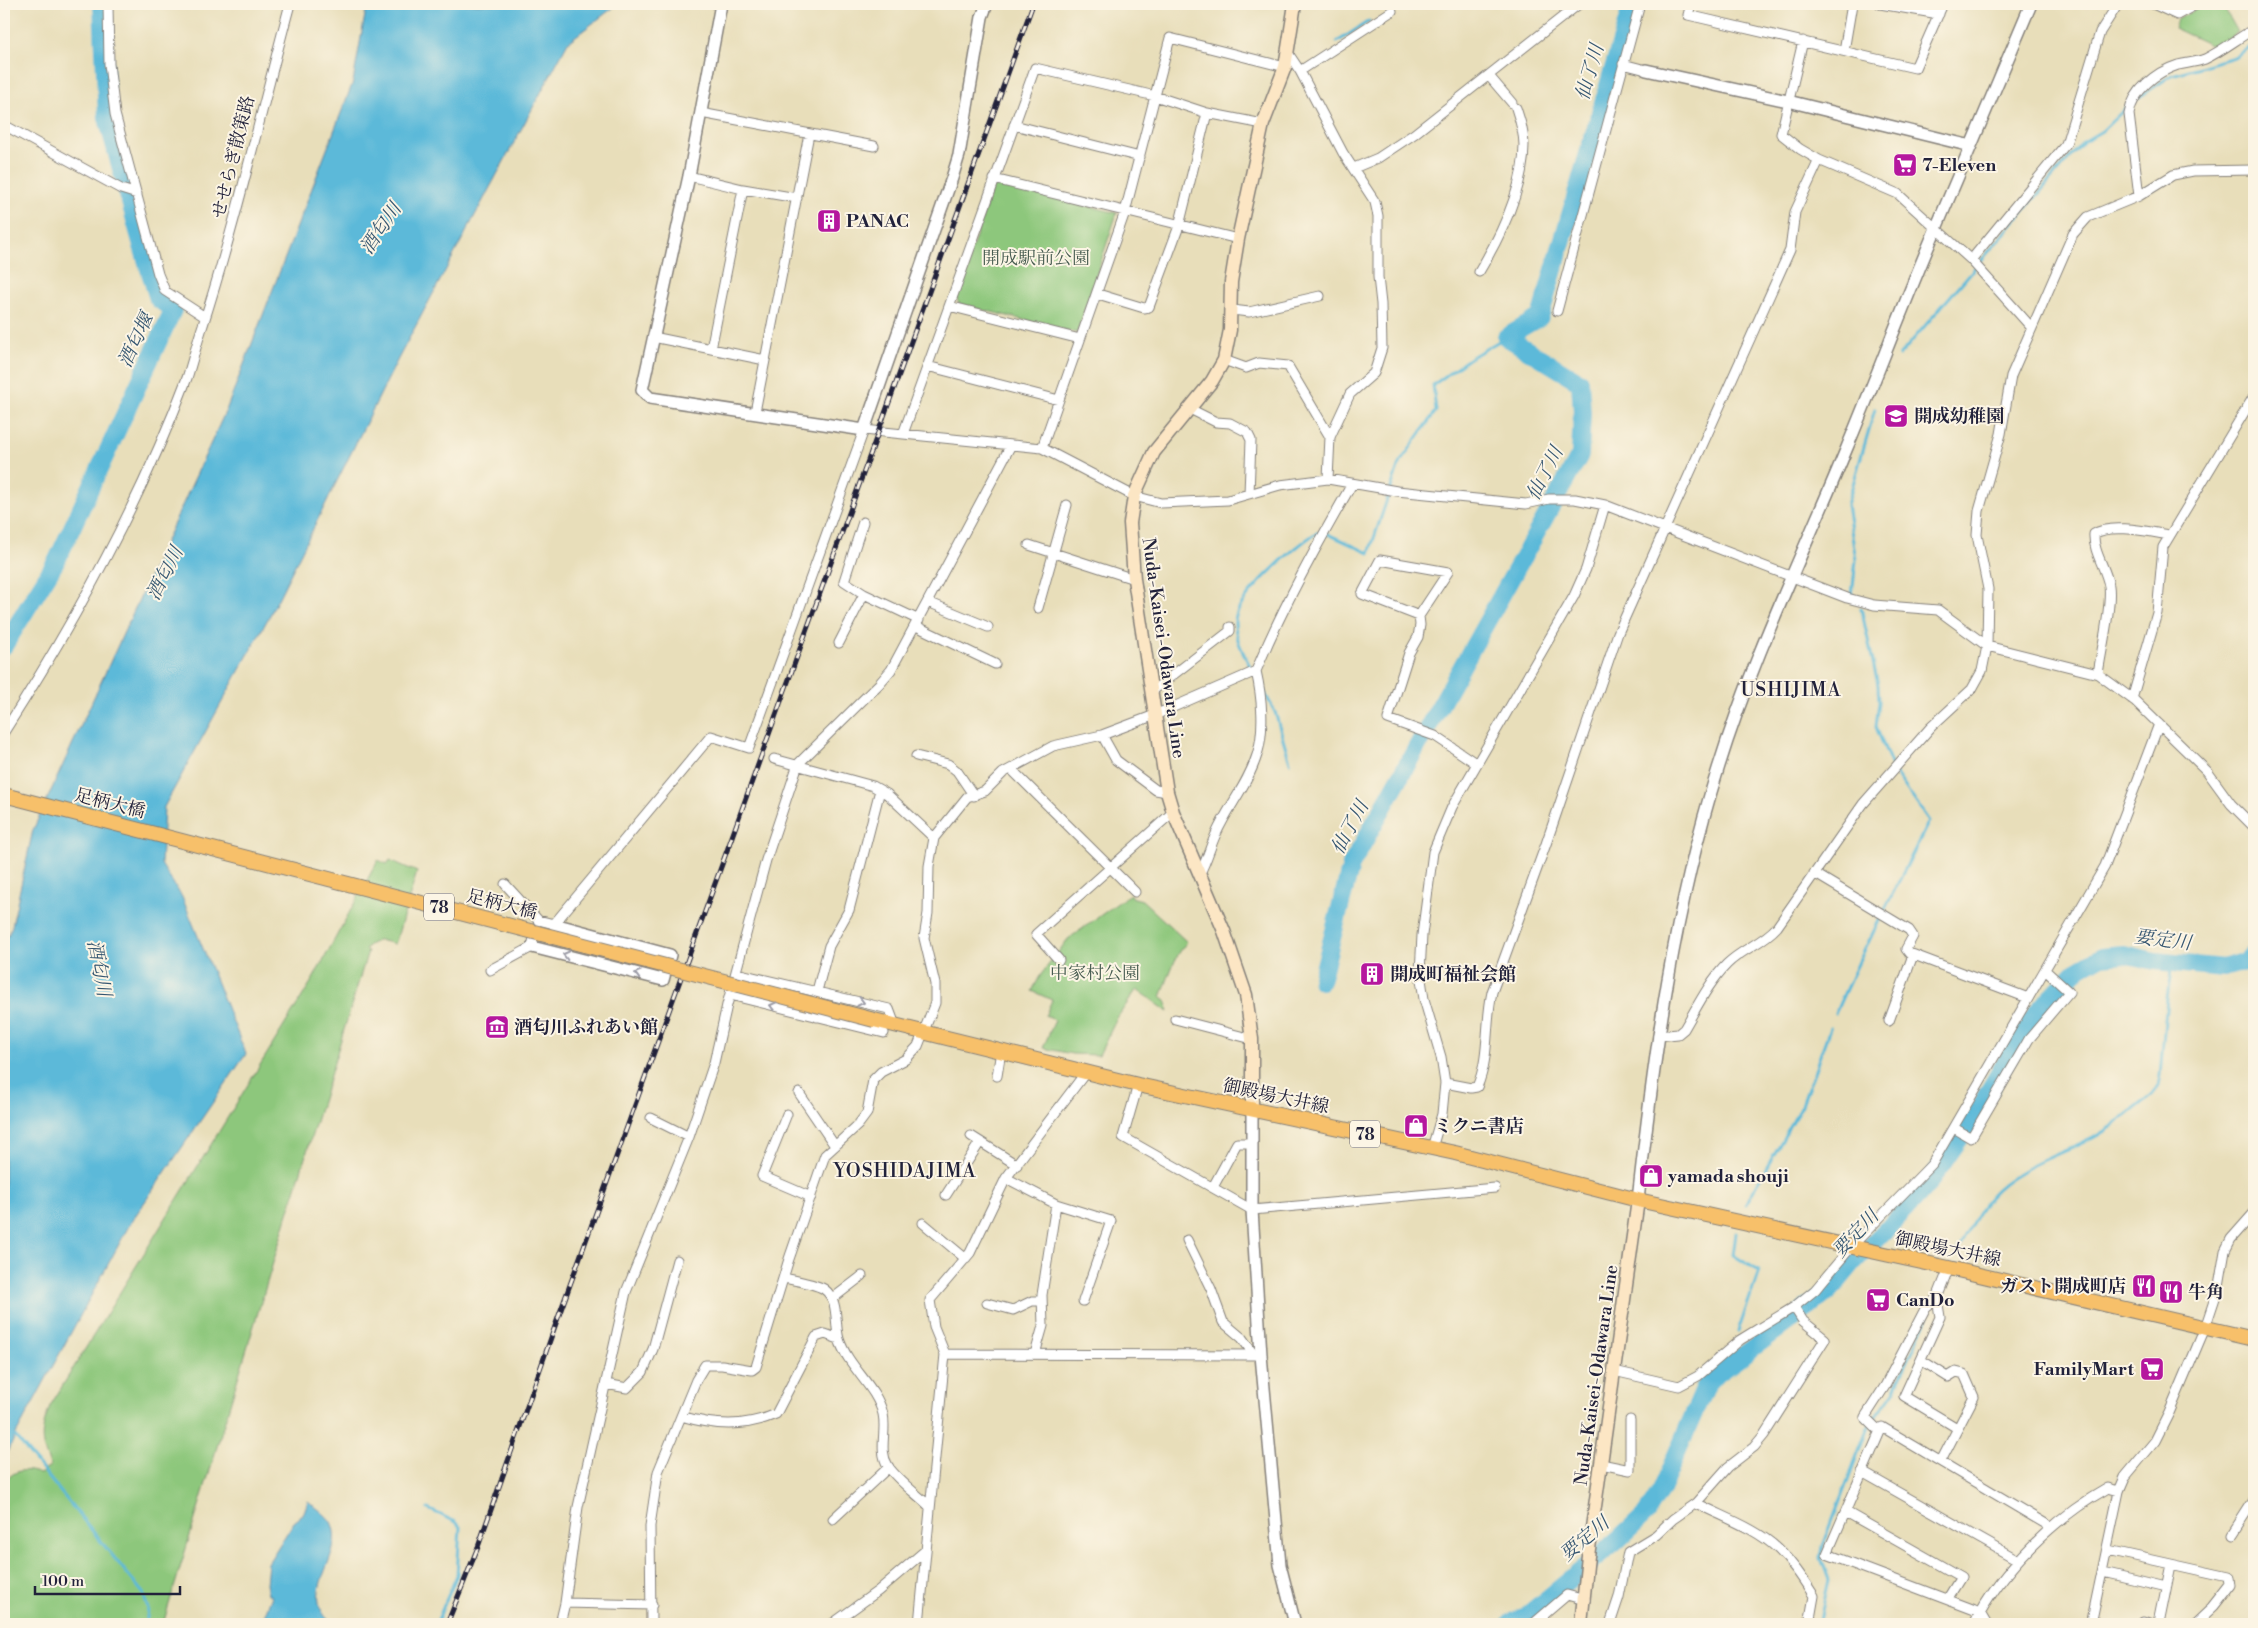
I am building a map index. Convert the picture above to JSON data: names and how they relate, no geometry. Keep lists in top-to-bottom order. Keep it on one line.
{"streets":{"main road":["Nuda-Kaisei-Odawara Line","足柄大橋","78","御殿場大井線"],"street":["せせらぎ散策路"]},"crossings":[["Nuda-Kaisei-Odawara Line","御殿場大井線"],["足柄大橋","御殿場大井線"]],"districts":["USHIJIMA","YOSHIDAJIMA"],"water":["仙了川","酒匂川","酒匂堰","要定川"],"parks":["開成駅前公園","中家村公園"],"places":{"supermarket":["7-Eleven","CanDo","FamilyMart"],"building":["PANAC","開成町福祉会館"],"school or university":["開成幼稚園"],"museum":["酒匂川ふれあい館"],"shop":["ミクニ書店","yamada shouji"],"restaurant":["ガスト開成町店","牛角"]},"scale_bar":"100 m"}
